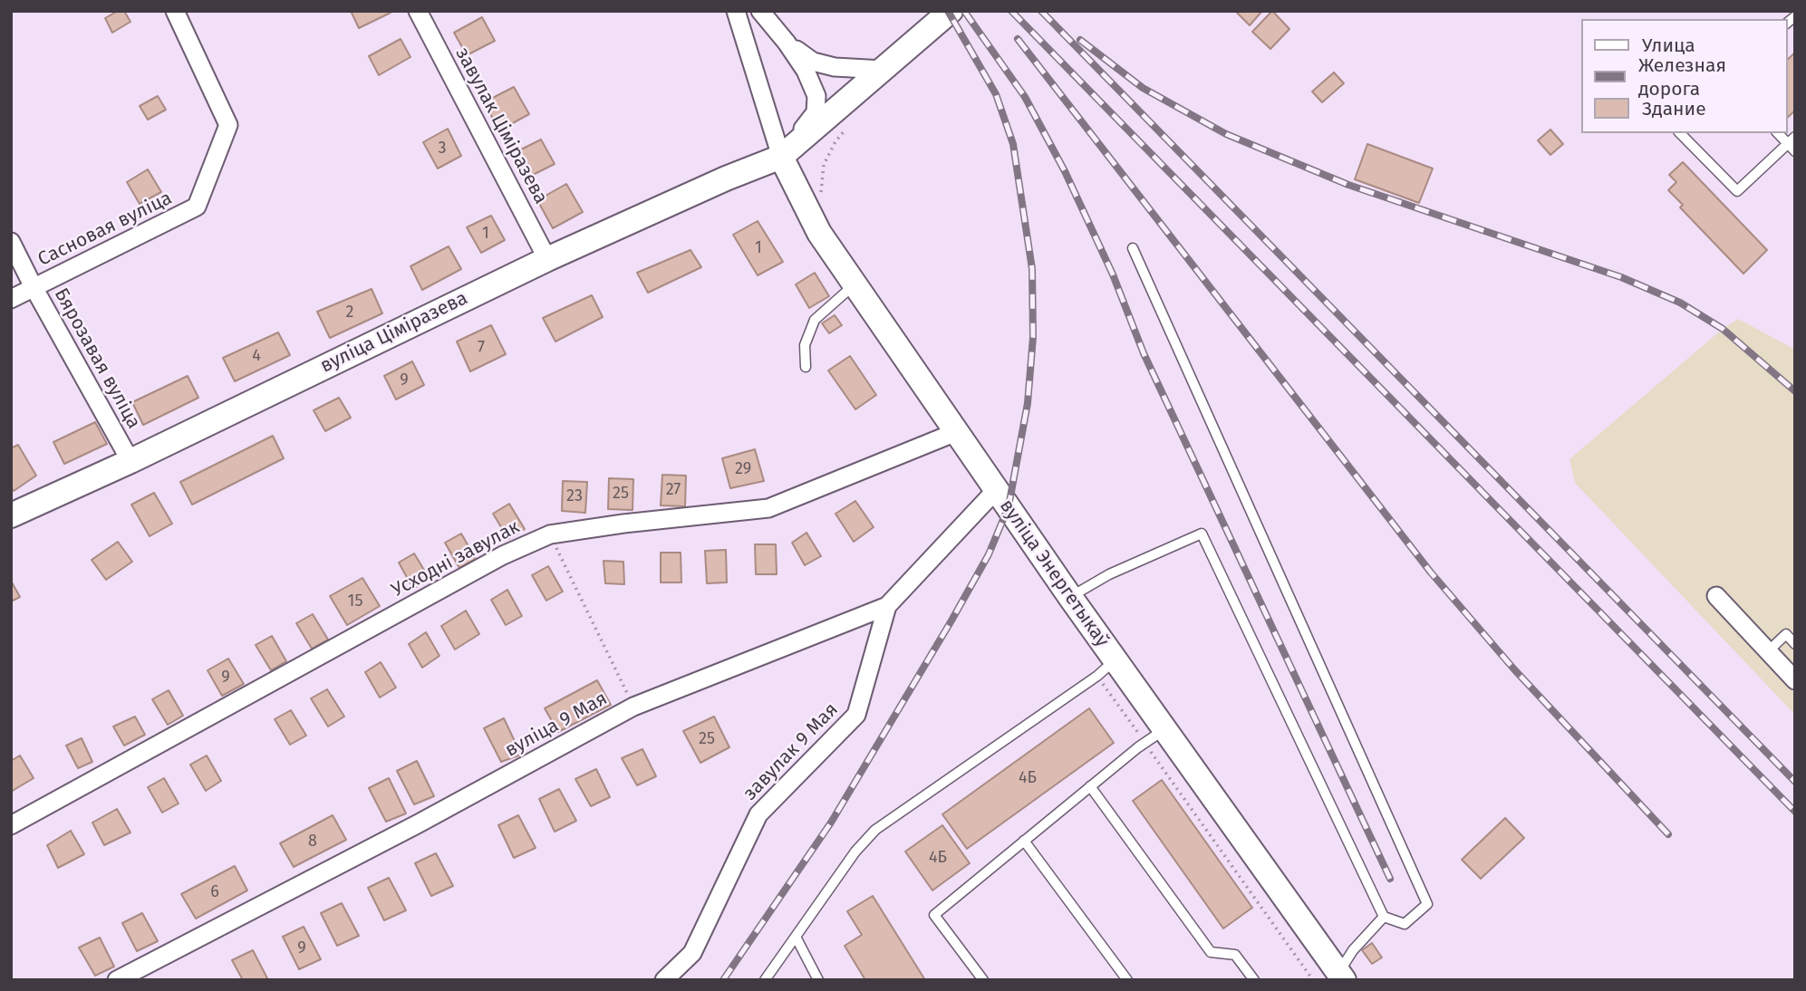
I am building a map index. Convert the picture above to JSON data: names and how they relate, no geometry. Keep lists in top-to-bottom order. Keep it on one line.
{"streets":{"main road":["вуліца Ціміразева","вуліца Энергетыкаў"],"street":["завулак Ціміразева","Сасновая вуліца","Бярозавая вуліца","Усходні завулак","вуліца 9 Мая","завулак 9 Мая"]},"crossings":[["завулак Ціміразева","вуліца Ціміразева"],["Сасновая вуліца","Бярозавая вуліца"],["вуліца Ціміразева","Бярозавая вуліца"],["вуліца Ціміразева","вуліца Энергетыкаў"],["Усходні завулак","вуліца Энергетыкаў"],["вуліца Энергетыкаў","вуліца 9 Мая"],["вуліца 9 Мая","завулак 9 Мая"]],"house_numbers":["3","1","1","2","7","4","9","29","27","25","23","15","9","25","4Б","8","4Б","6","9"],"legend":["Улица","Железная дорога","Здание"]}
